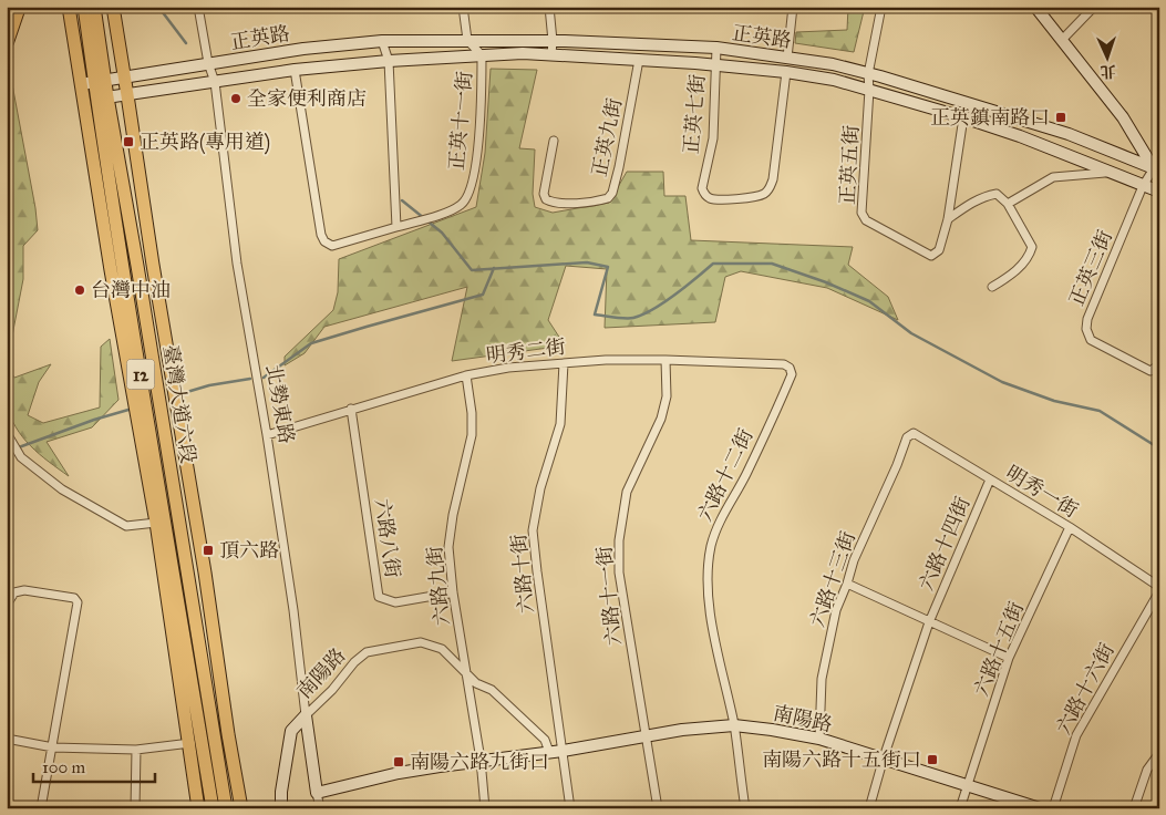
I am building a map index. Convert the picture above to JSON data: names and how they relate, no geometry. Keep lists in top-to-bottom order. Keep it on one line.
{"streets":{"main road":["12","臺灣大道六段"],"street":["正英路","正英七街","正英十一街","正英九街","正英五街","正英三街","明秀二街","北勢東路","六路十二街","明秀一街","六路八街","六路十四街","六路十街","六路十三街","六路九街","六路十一街","六路十五街","南陽路","六路十六街"]},"crossings":[["正英路","正英七街"],["正英路","正英十一街"],["正英路","正英九街"],["正英路","正英五街"],["正英路","正英三街"],["正英路","12"],["正英路","臺灣大道六段"],["正英路","北勢東路"],["明秀二街","北勢東路"],["明秀二街","六路十二街"],["明秀二街","六路八街"],["明秀二街","六路十街"],["明秀二街","六路九街"],["明秀二街","六路十一街"],["北勢東路","南陽路"],["六路十二街","南陽路"],["明秀一街","六路十四街"],["明秀一街","六路十三街"],["明秀一街","六路十五街"],["六路八街","六路九街"],["六路十四街","六路十三街"],["六路十四街","六路十五街"],["六路十四街","南陽路"],["六路十街","南陽路"],["六路十三街","南陽路"],["六路九街","南陽路"],["六路十一街","南陽路"],["六路十五街","南陽路"]],"places":{"other":["全家便利商店","台灣中油"],"transit":["正英鎮南路口","正英路(專用道)","頂六路","南陽六路十五街口","南陽六路九街口"]},"scale_bar":"100 m","north":"bottom"}
